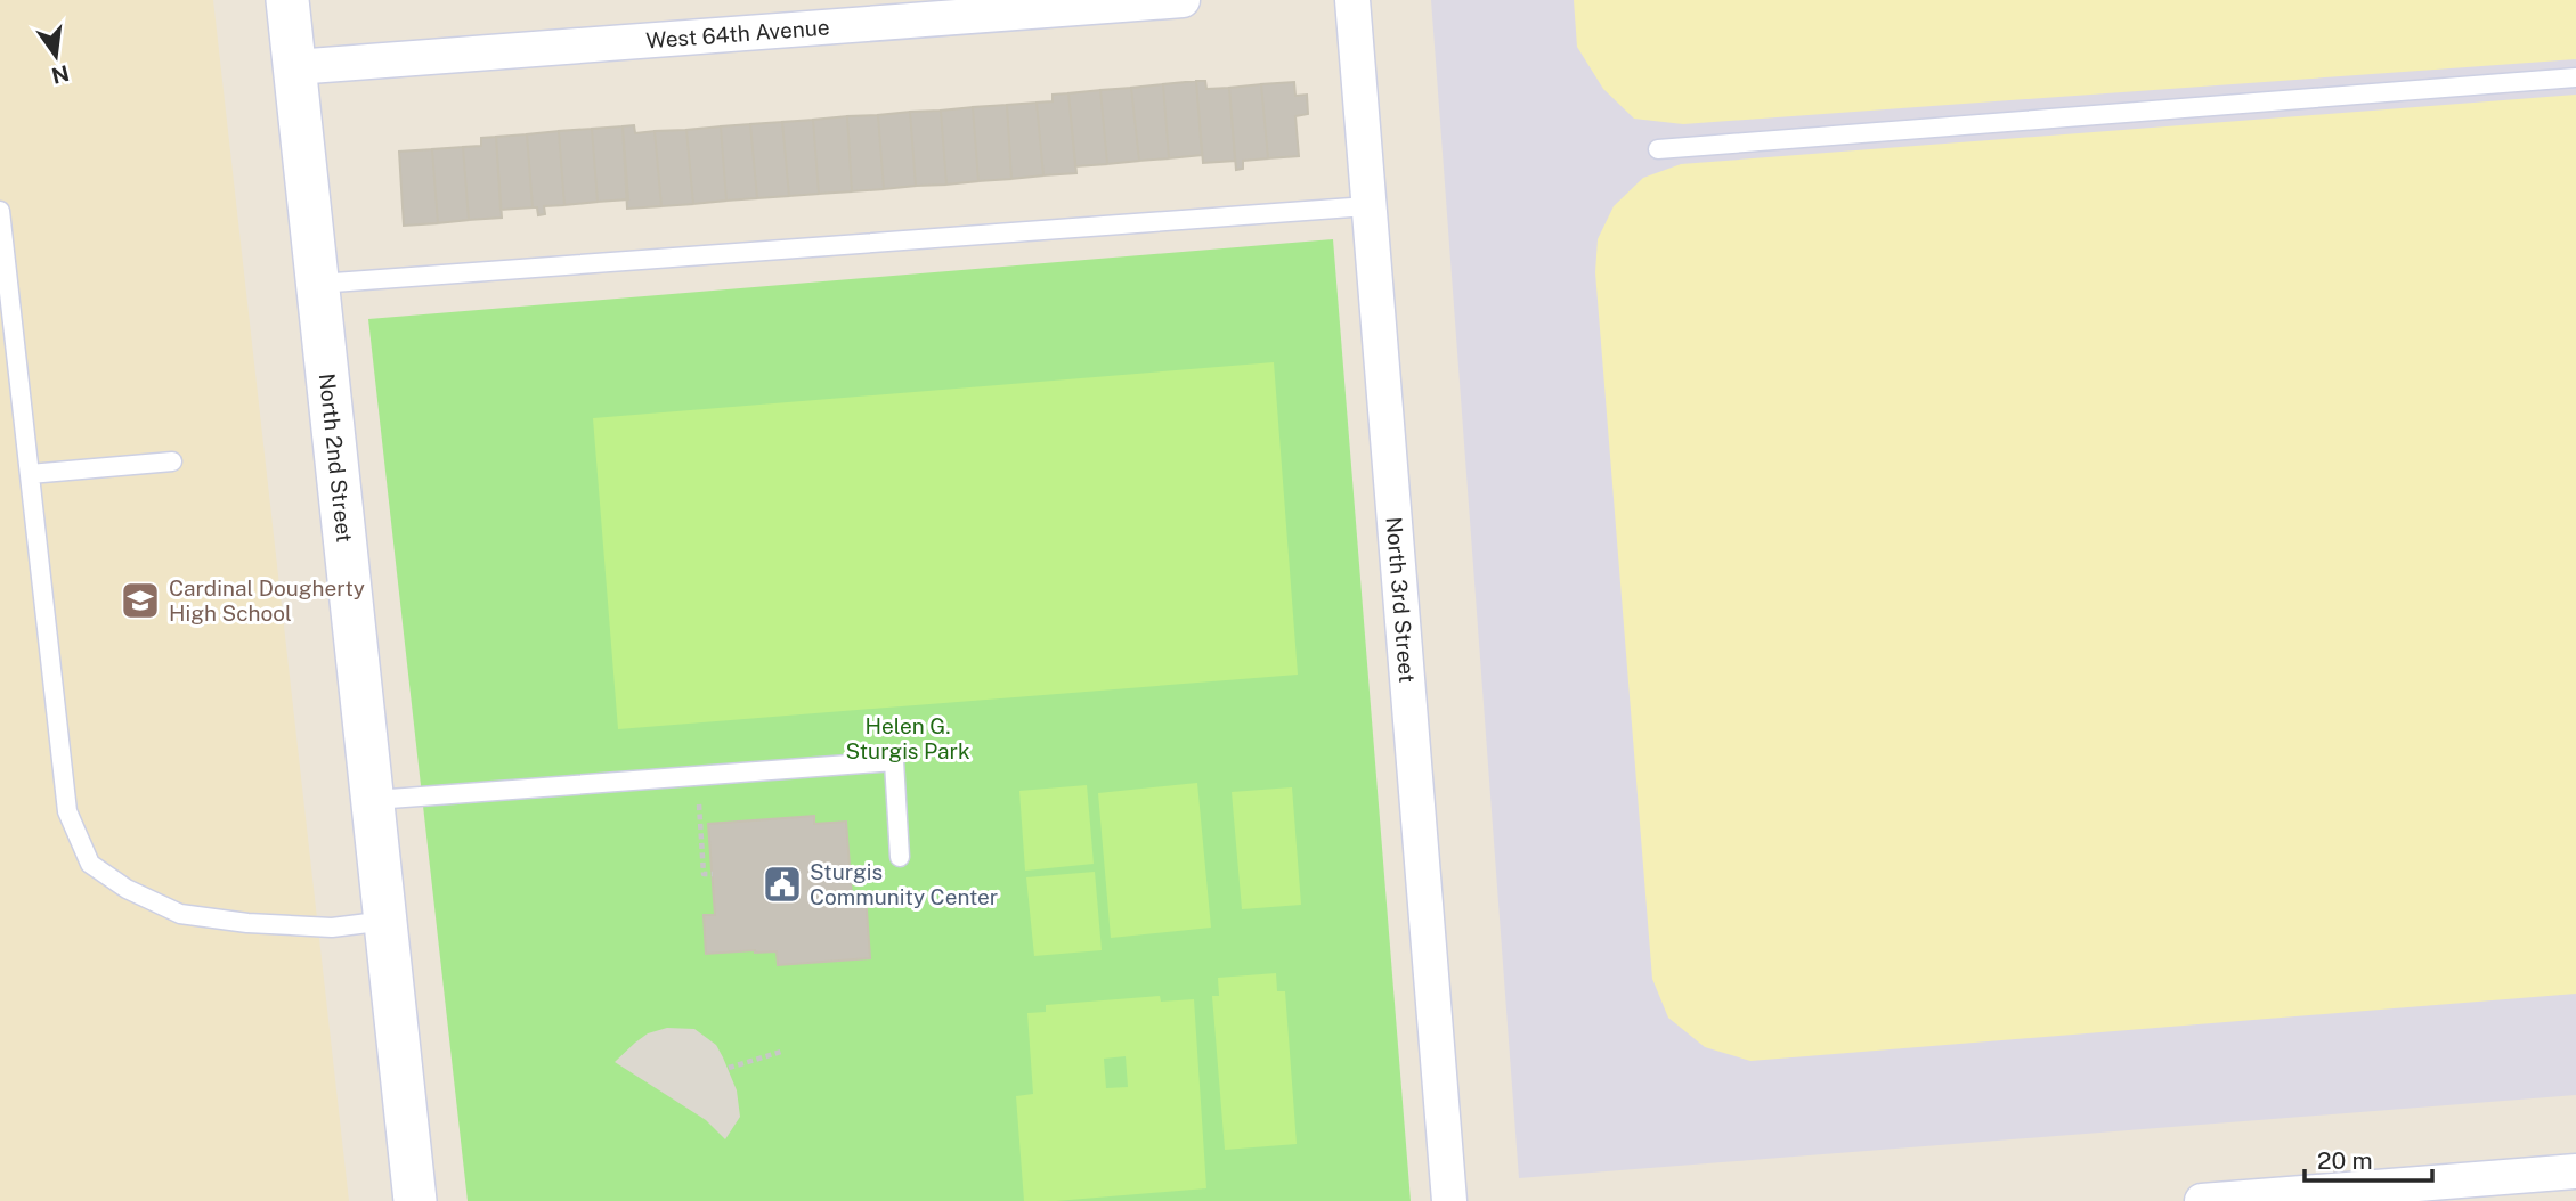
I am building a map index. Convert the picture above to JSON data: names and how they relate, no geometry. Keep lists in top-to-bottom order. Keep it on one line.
{"streets":{"street":["West 64th Avenue","North 2nd Street","North 3rd Street"]},"crossings":[["West 64th Avenue","North 2nd Street"]],"parks":["Helen G. Sturgis Park"],"places":{"school or university":["Cardinal Dougherty High School"],"public building":["Sturgis Community Center"]},"scale_bar":"20 m","north":"bottom"}
